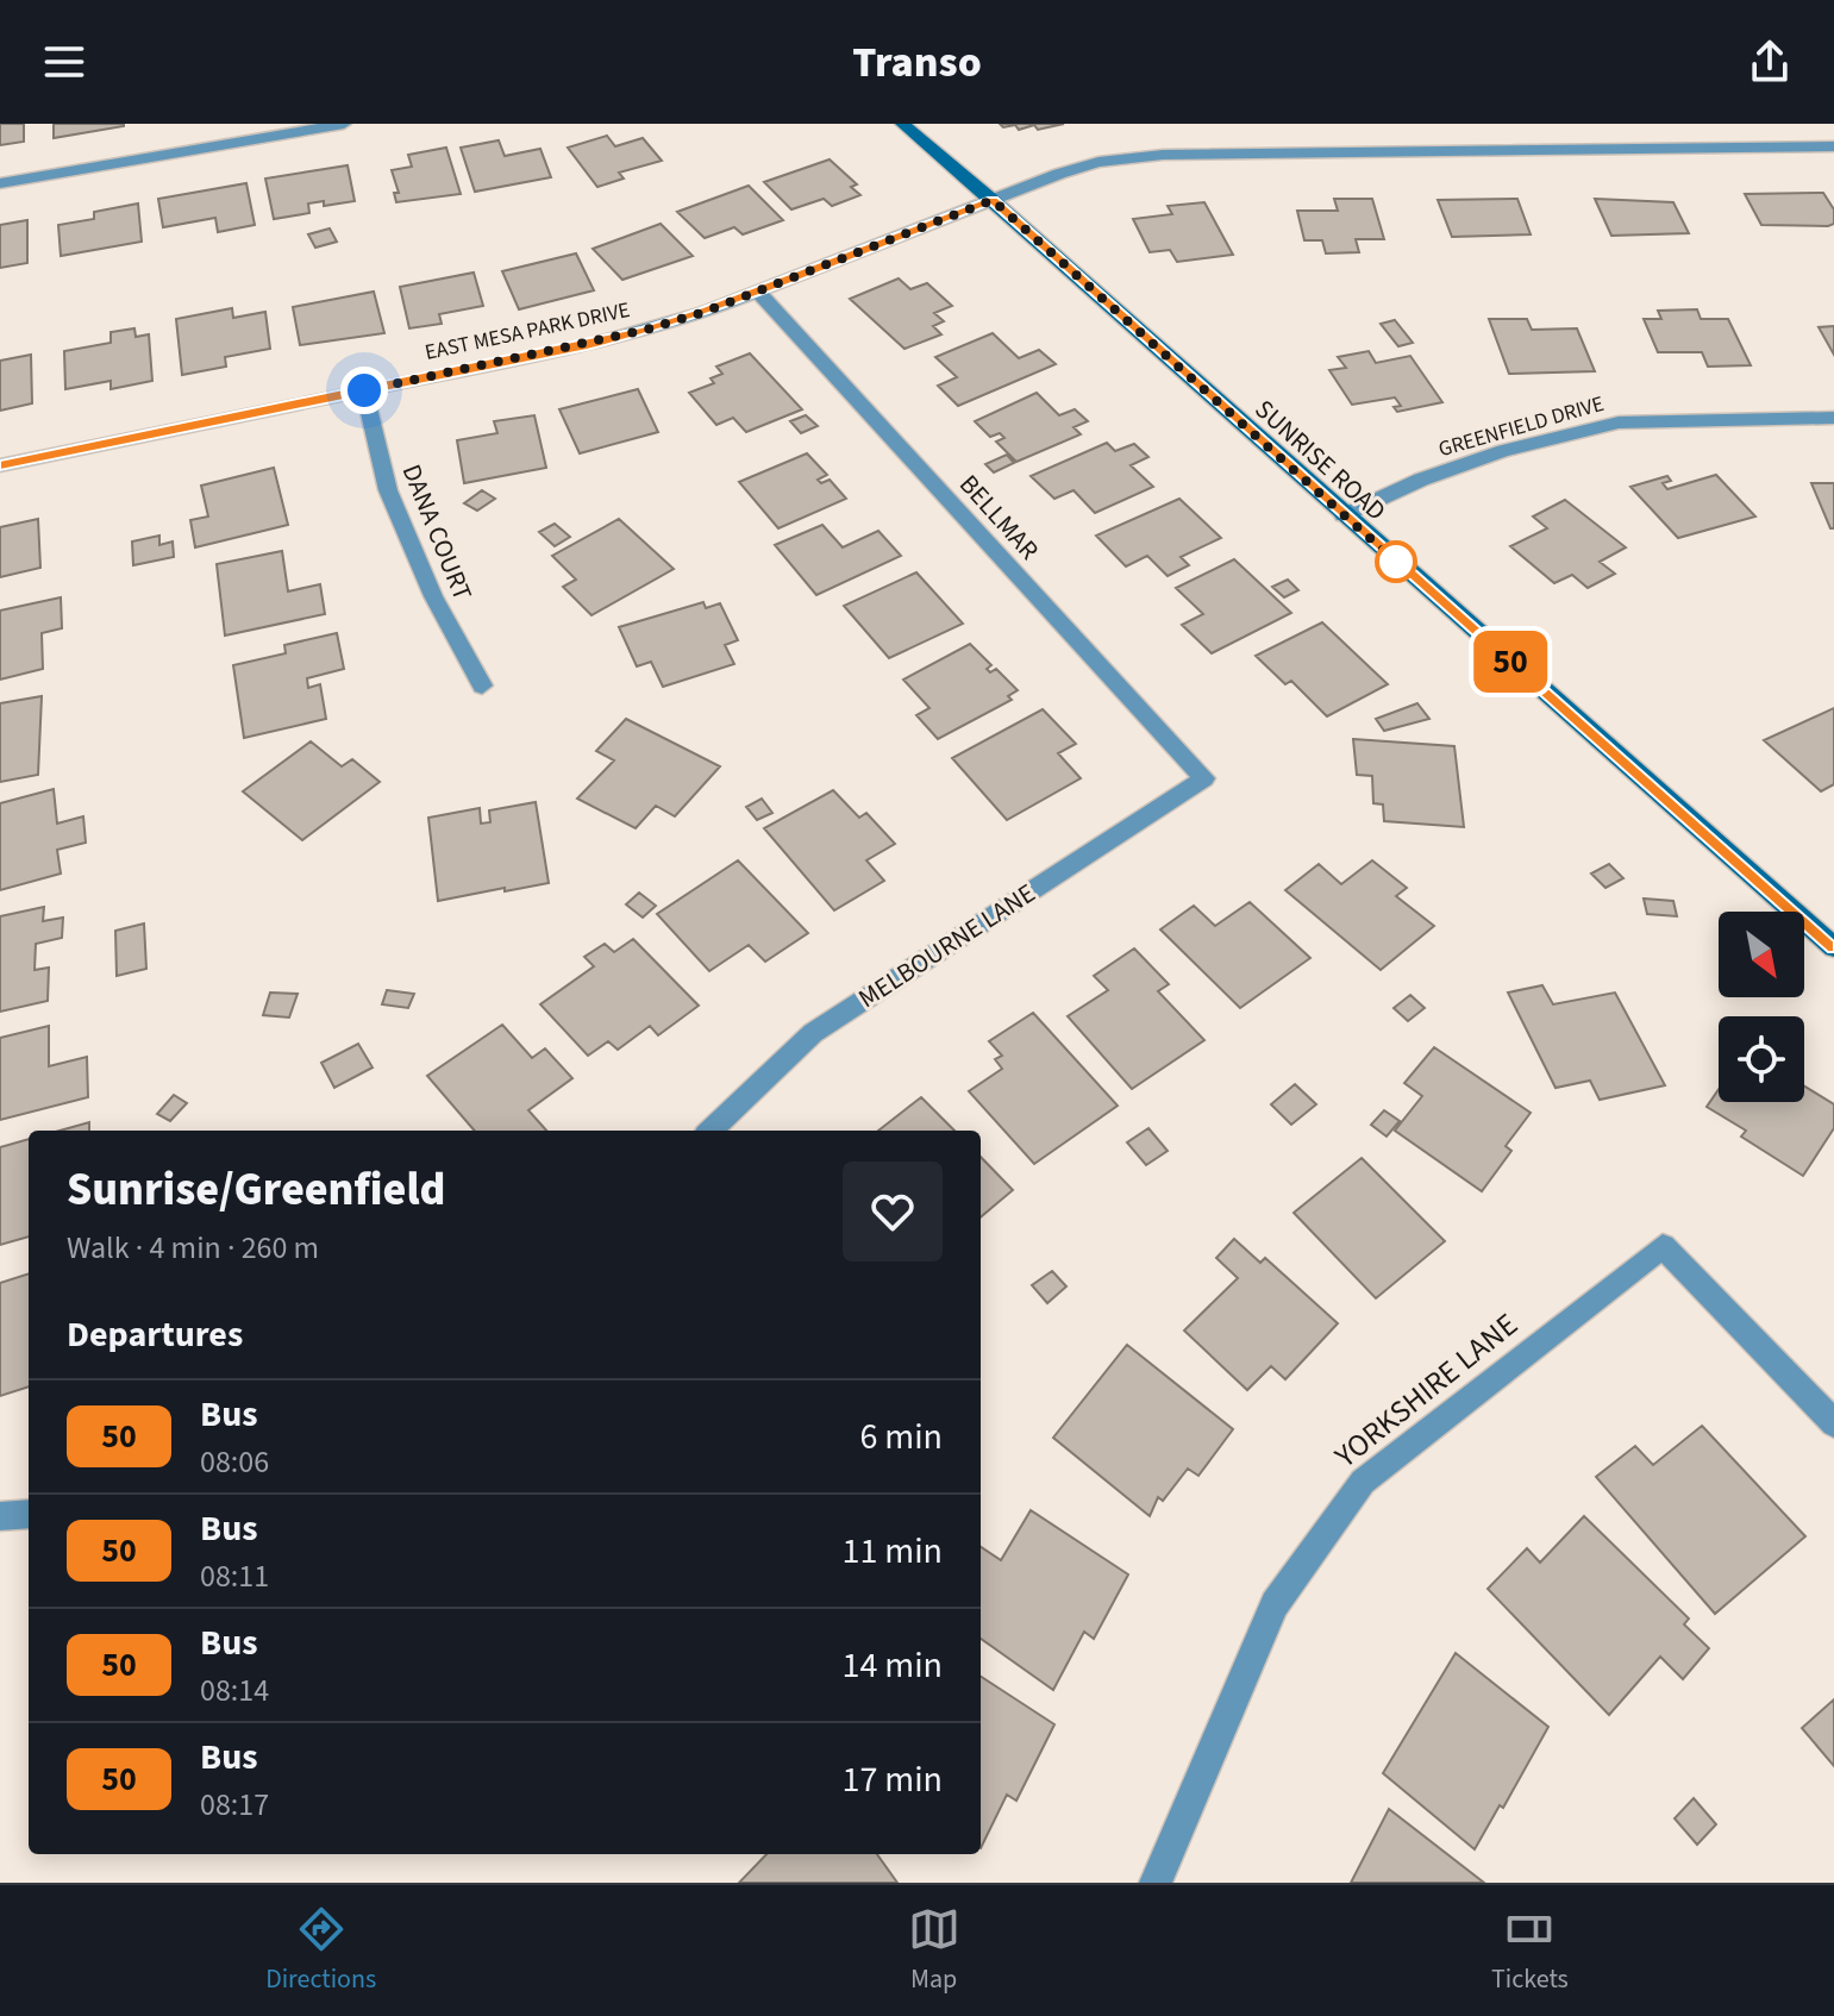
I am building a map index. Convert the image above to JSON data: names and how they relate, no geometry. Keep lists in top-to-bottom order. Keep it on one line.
{"streets":{"main road":["SUNRISE ROAD"],"street":["EAST MESA PARK DRIVE","GREENFIELD DRIVE","BELLMAR","DANA COURT","MELBOURNE LANE","YORKSHIRE LANE"]},"crossings":[["EAST MESA PARK DRIVE","SUNRISE ROAD"],["EAST MESA PARK DRIVE","BELLMAR"],["EAST MESA PARK DRIVE","DANA COURT"],["GREENFIELD DRIVE","SUNRISE ROAD"],["BELLMAR","MELBOURNE LANE"]],"lines":["bus line 50"],"north":"bottom right","page":{"header":"Transo","on_map":"50","heading":[["Sunrise/Greenfield","Walk · 4 min · 260 m"],"Departures"],"list":[{"mark":"50","name":"Bus","note":"08:06","value":"6 min"},{"mark":"50","name":"Bus","note":"08:11","value":"11 min"},{"mark":"50","name":"Bus","note":"08:14","value":"14 min"},{"mark":"50","name":"Bus","note":"08:17","value":"17 min"}],"tabs":["Directions","Map","Tickets"]}}
